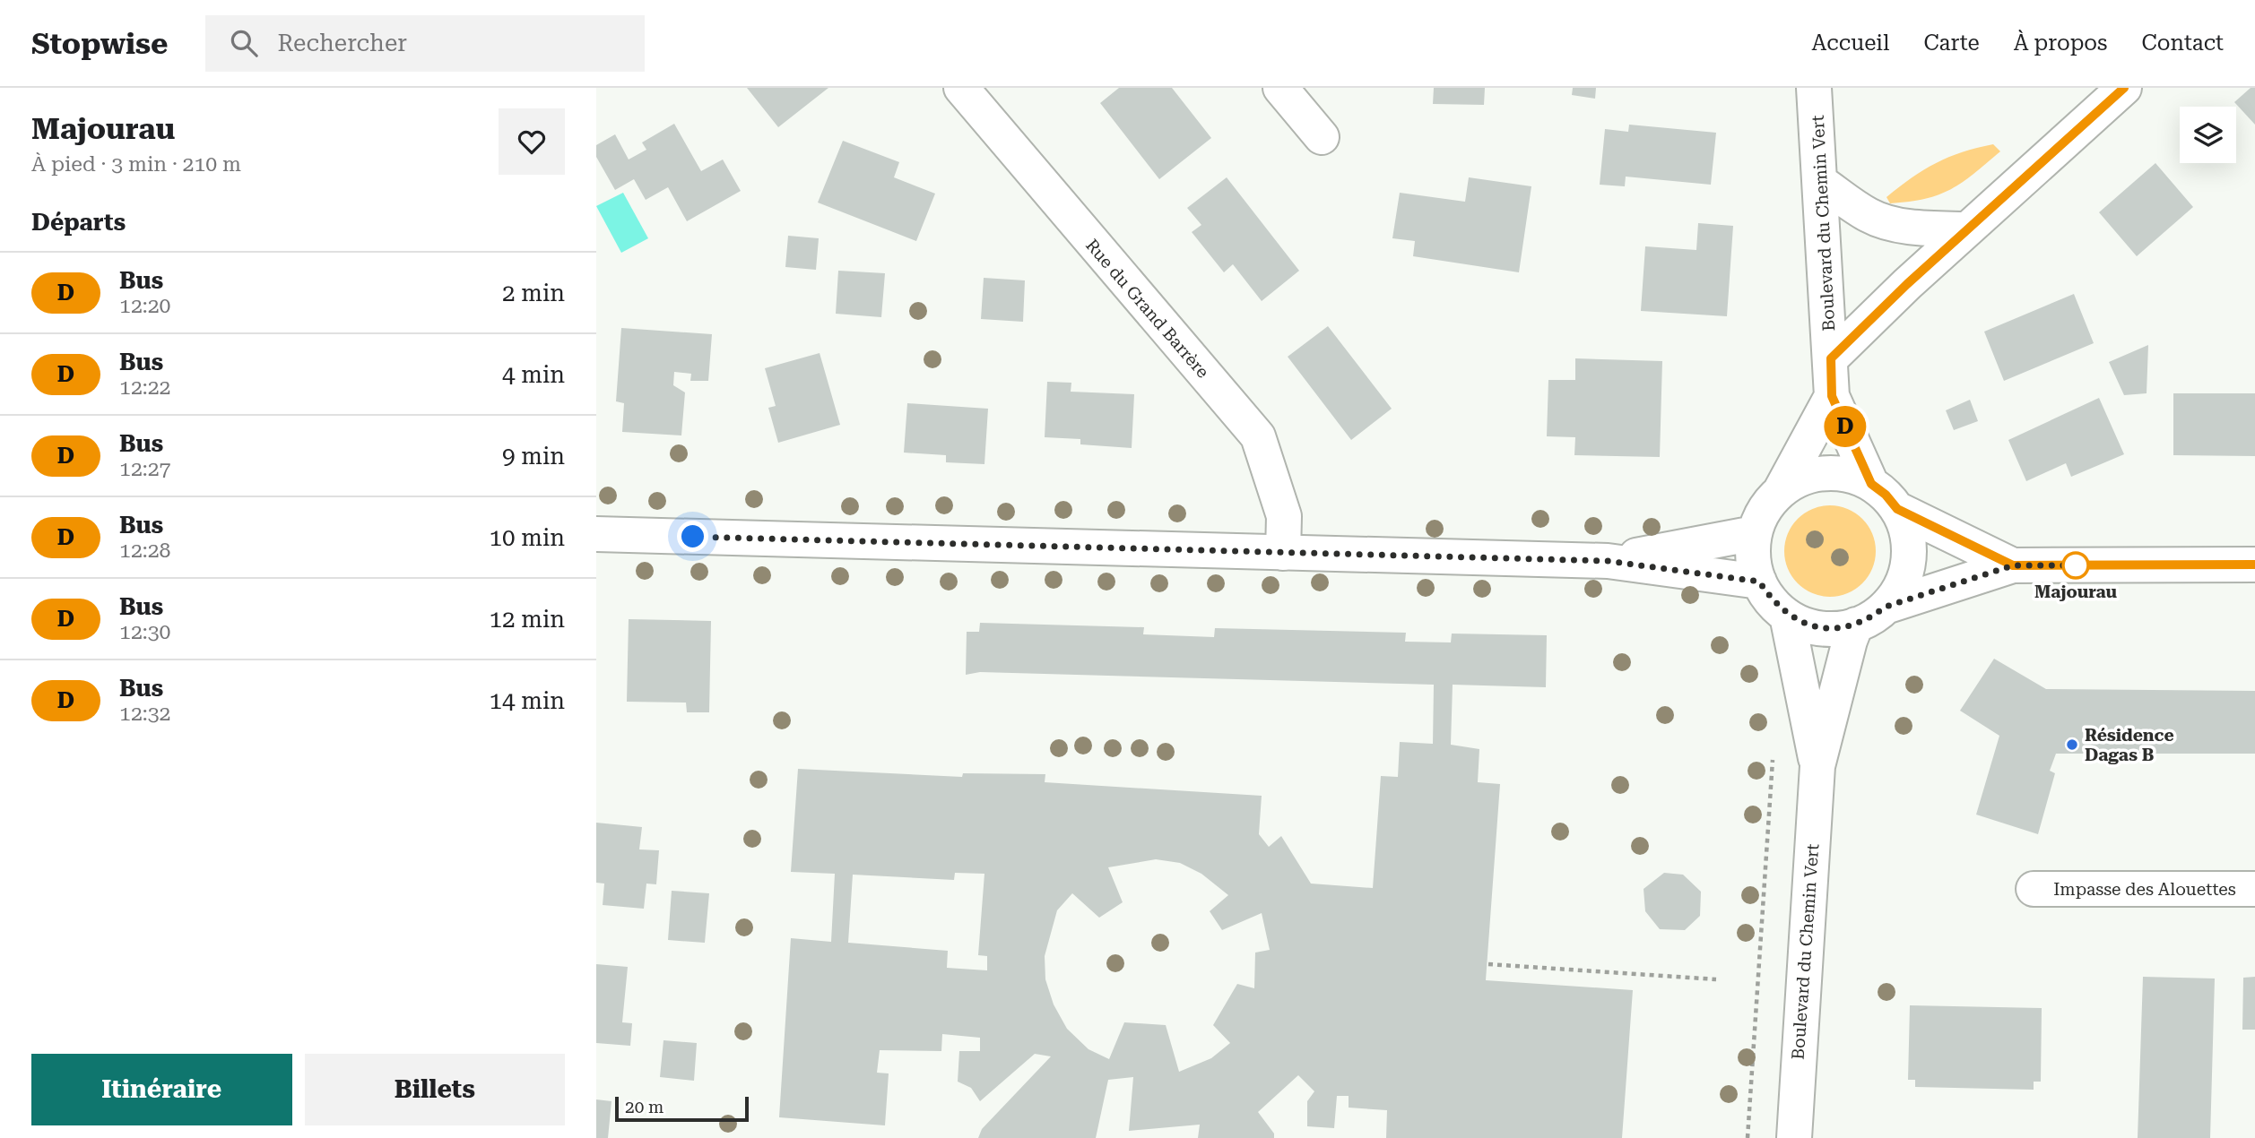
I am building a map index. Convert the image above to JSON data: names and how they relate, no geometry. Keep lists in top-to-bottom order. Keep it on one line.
{"streets":{"street":["Boulevard du Chemin Vert","Rue du Grand Barrère","Impasse des Alouettes"]},"places":["Majourau","Résidence Dagas B"],"lines":["bus line D"],"scale_bar":"20 m","page":{"header":"Stopwise","search":"Rechercher","nav":["Accueil","Carte","À propos","Contact"],"heading":[["Majourau","À pied · 3 min · 210 m"],"Départs"],"on_map":"D","list":[{"mark":"D","name":"Bus","note":"12:20","value":"2 min"},{"mark":"D","name":"Bus","note":"12:22","value":"4 min"},{"mark":"D","name":"Bus","note":"12:27","value":"9 min"},{"mark":"D","name":"Bus","note":"12:28","value":"10 min"},{"mark":"D","name":"Bus","note":"12:30","value":"12 min"},{"mark":"D","name":"Bus","note":"12:32","value":"14 min"}],"buttons":["Itinéraire","Billets"],"scale":"20 m"}}
